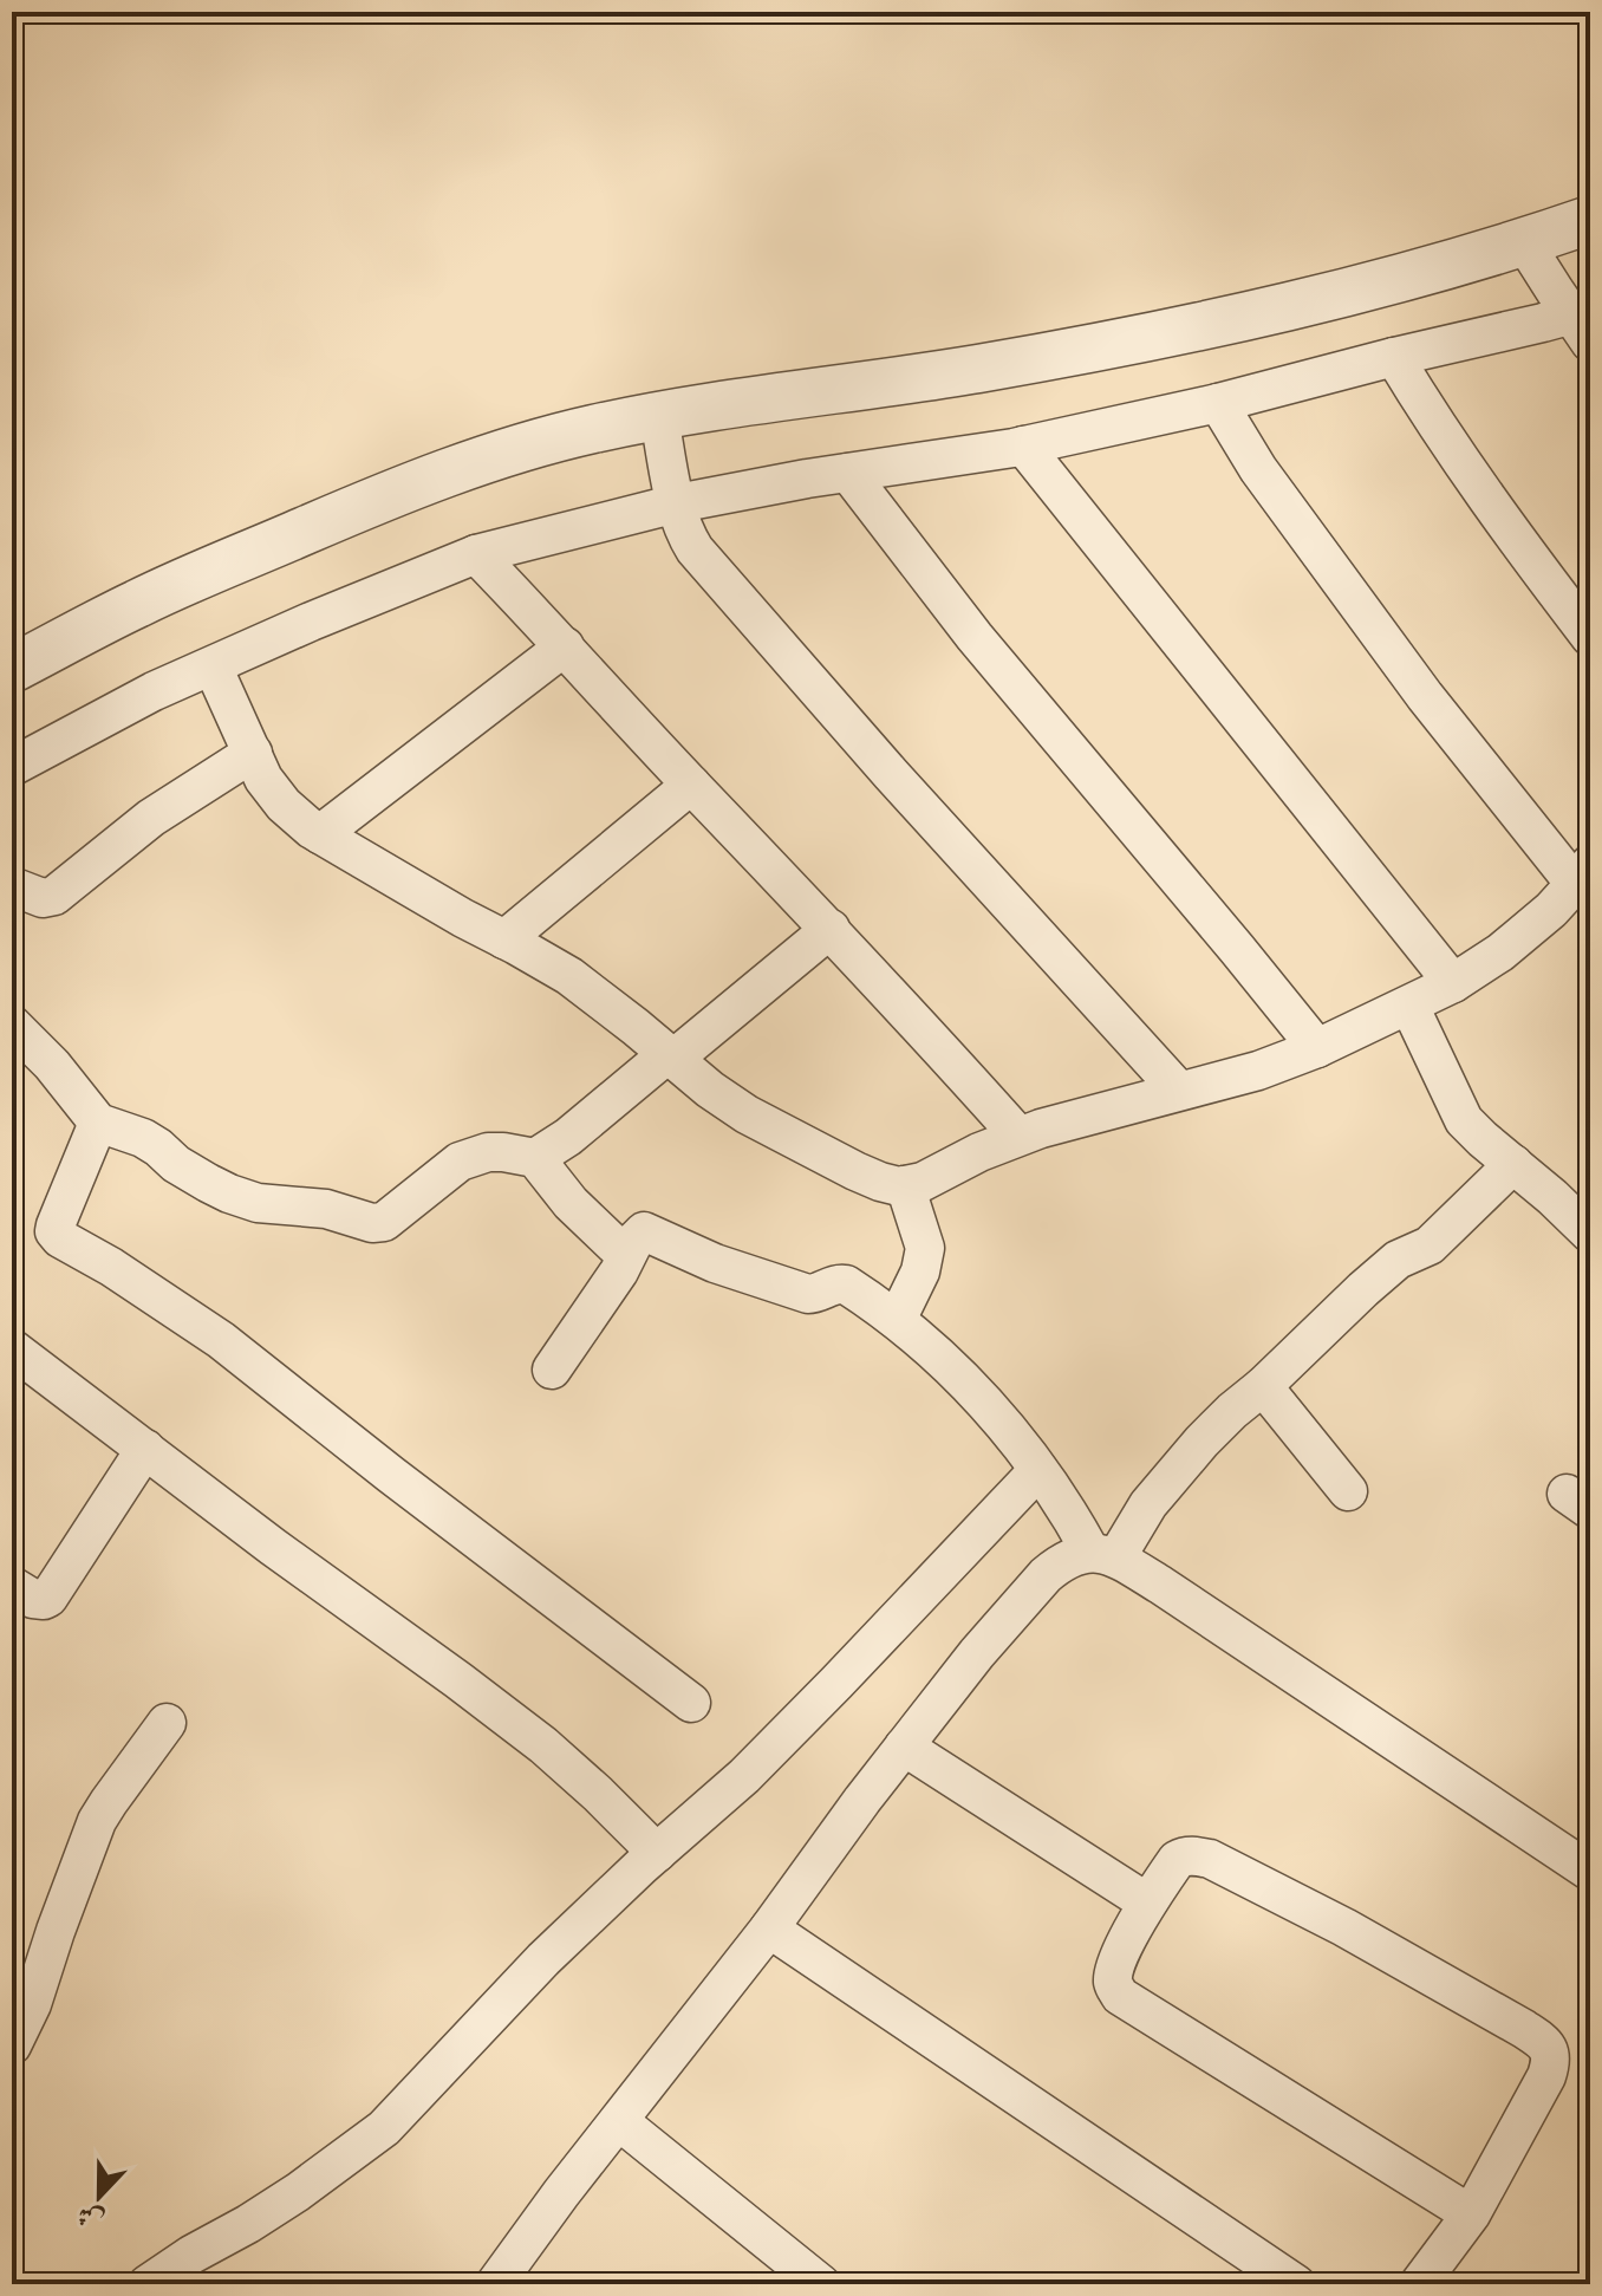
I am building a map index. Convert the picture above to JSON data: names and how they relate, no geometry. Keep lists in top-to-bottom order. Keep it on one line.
{"north":"bottom"}
